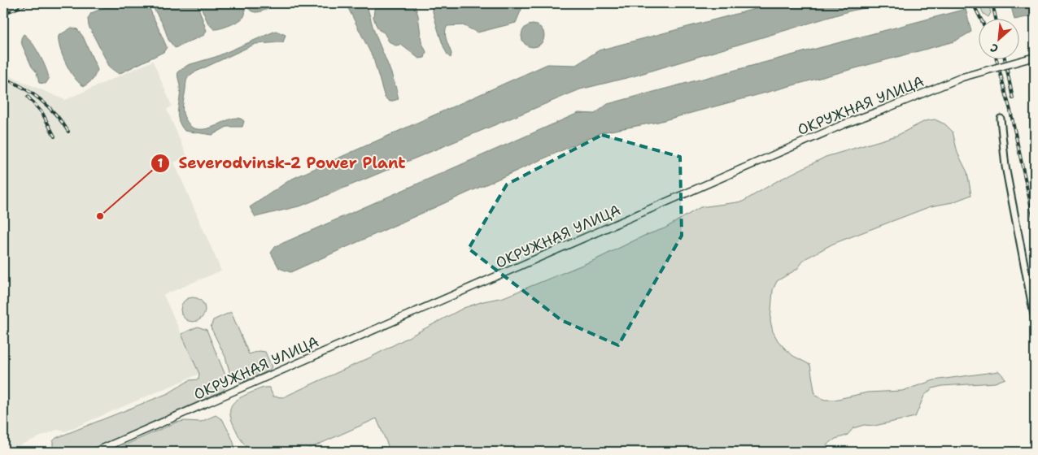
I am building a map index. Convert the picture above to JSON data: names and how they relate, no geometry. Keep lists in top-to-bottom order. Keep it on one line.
{"streets":{"main road":["ОКРУЖНАЯ УЛИЦА"]},"places":["Severodvinsk-2 Power Plant"],"north":"bottom left"}
